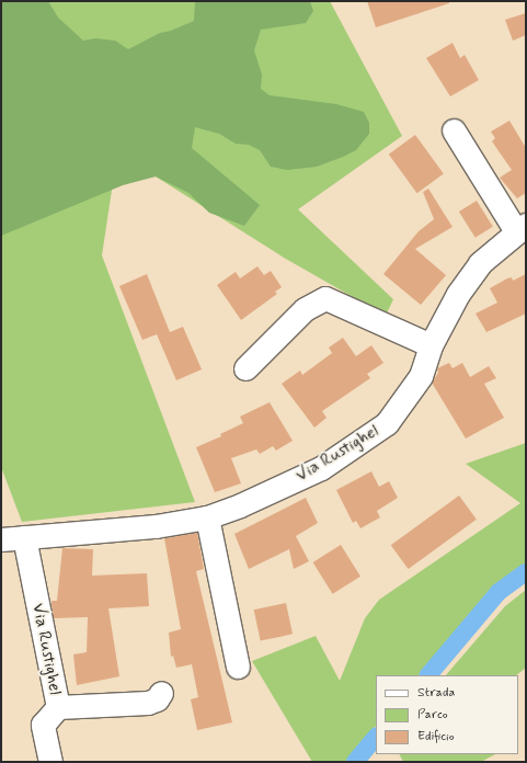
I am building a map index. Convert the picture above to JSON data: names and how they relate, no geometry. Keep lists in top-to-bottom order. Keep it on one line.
{"streets":{"street":["Via Rustighel"]},"legend":["Strada","Parco","Edificio"]}
